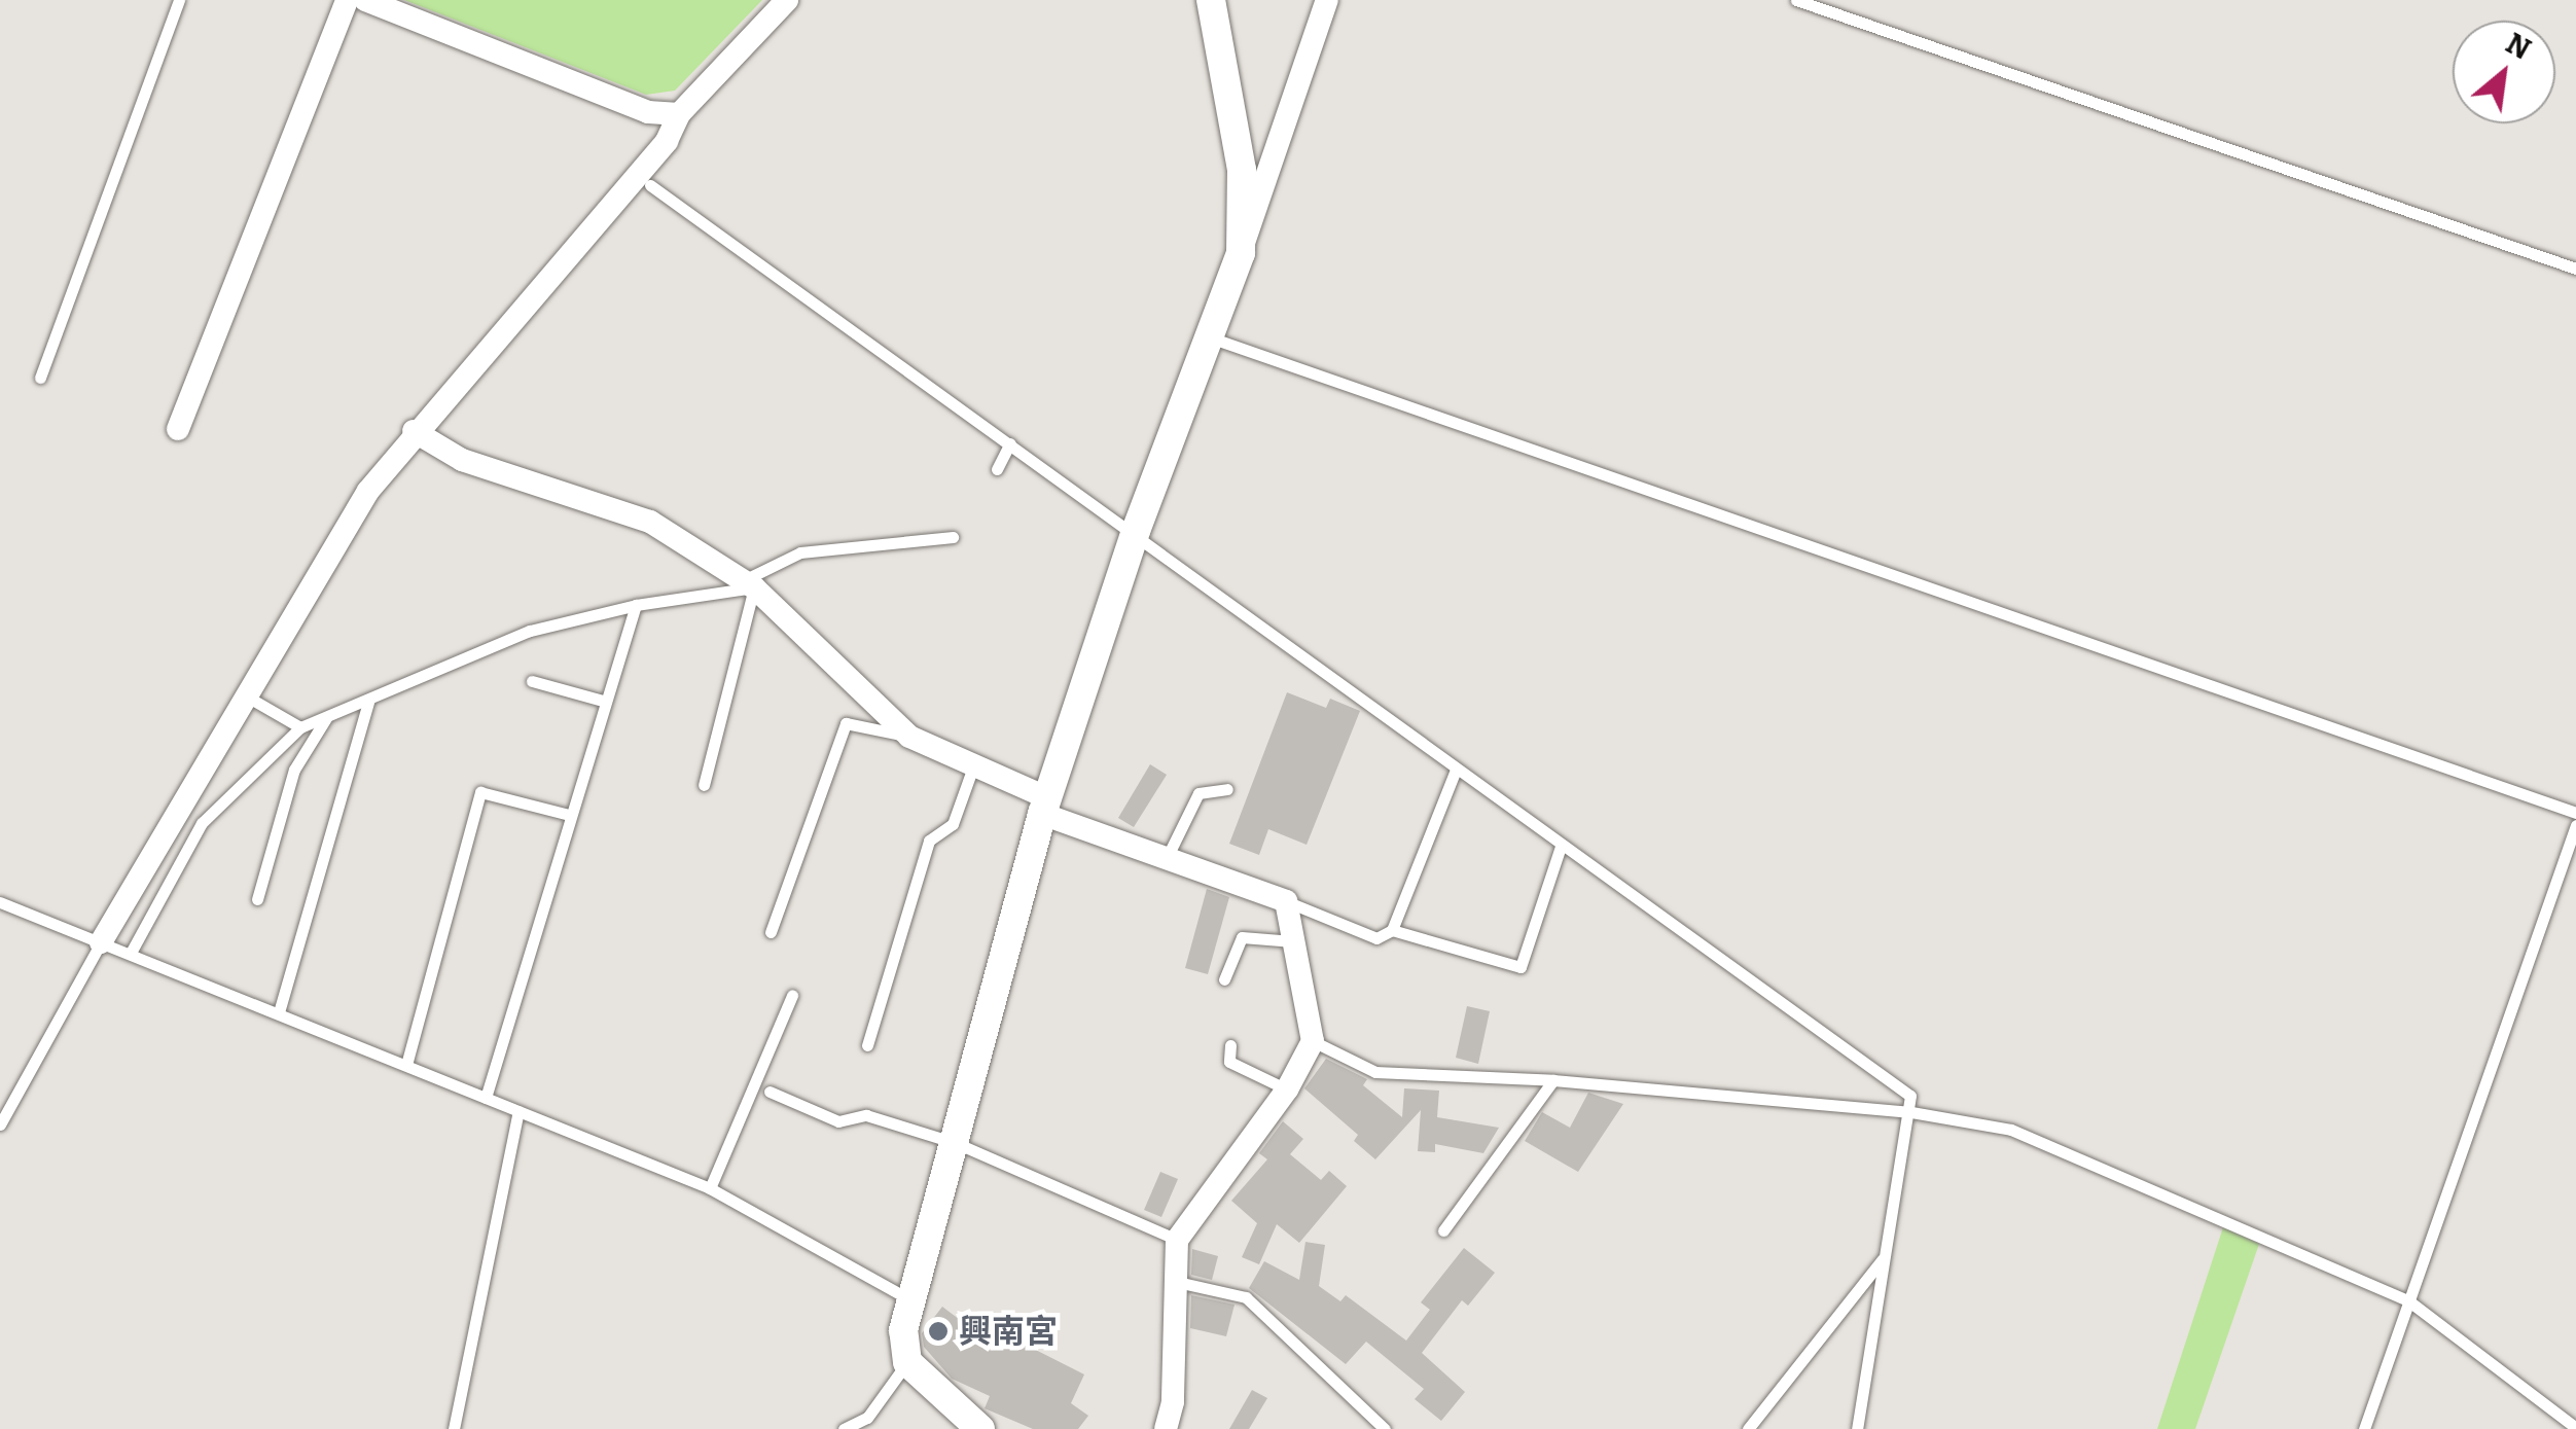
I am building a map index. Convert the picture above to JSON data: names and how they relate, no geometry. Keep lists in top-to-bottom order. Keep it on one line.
{"places":["興南宮"],"north":"top right"}
